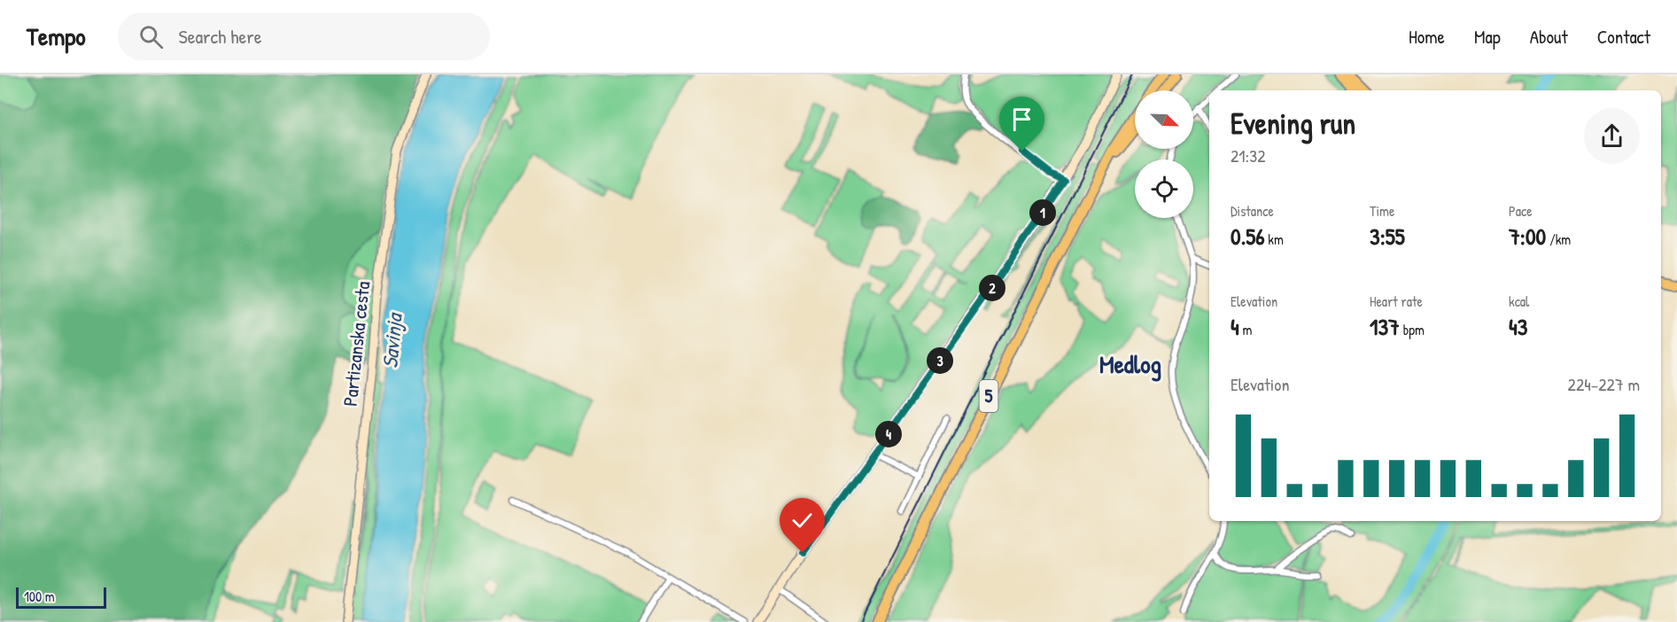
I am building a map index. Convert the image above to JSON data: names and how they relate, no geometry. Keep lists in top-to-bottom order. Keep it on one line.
{"streets":{"main road":["5"],"street":["Partizanska cesta"]},"districts":["Medlog"],"water":["Savinja"],"scale_bar":"100 m","north":"bottom right","page":{"header":"Tempo","search":"Search here","nav":["Home","Map","About","Contact"],"heading":["Evening run","21:32"],"stats":[["Distance","0.56 km"],["Time","3:55"],["Pace","7:00 /km"],["Elevation","4 m"],["Heart rate","137 bpm"],["kcal","43"]],"pins":["1","2","3","4"],"chart":["Elevation","224–227 m"],"scale":"100 m"}}
